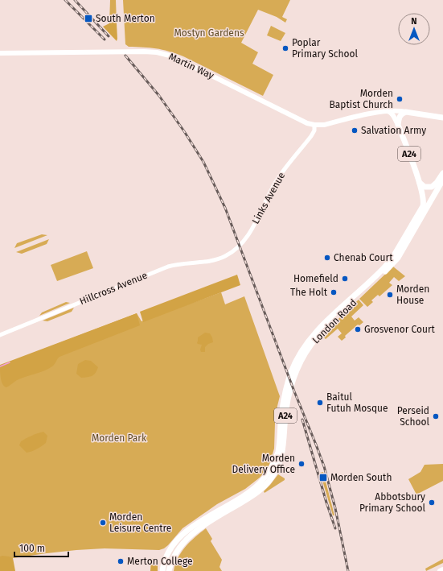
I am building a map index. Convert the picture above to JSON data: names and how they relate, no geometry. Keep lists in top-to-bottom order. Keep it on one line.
{"streets":{"highway":["A24","London Road"],"main road":["Martin Way"],"street":["Links Avenue","Hillcross Avenue"]},"crossings":[["Martin Way","Links Avenue"],["A24","London Road"],["Links Avenue","Hillcross Avenue"]],"parks":["Mostyn Gardens","Morden Park"],"places":{"transit":["South Merton","Morden South"],"other":["Poplar Primary School","Morden Baptist Church","Salvation Army","Chenab Court","Homefield","The Holt","Morden House","Grosvenor Court","Baitul Futuh Mosque","Perseid School","Morden Delivery Office","Abbotsbury Primary School","Morden Leisure Centre","Merton College"]},"scale_bar":"100 m","north":"top"}
